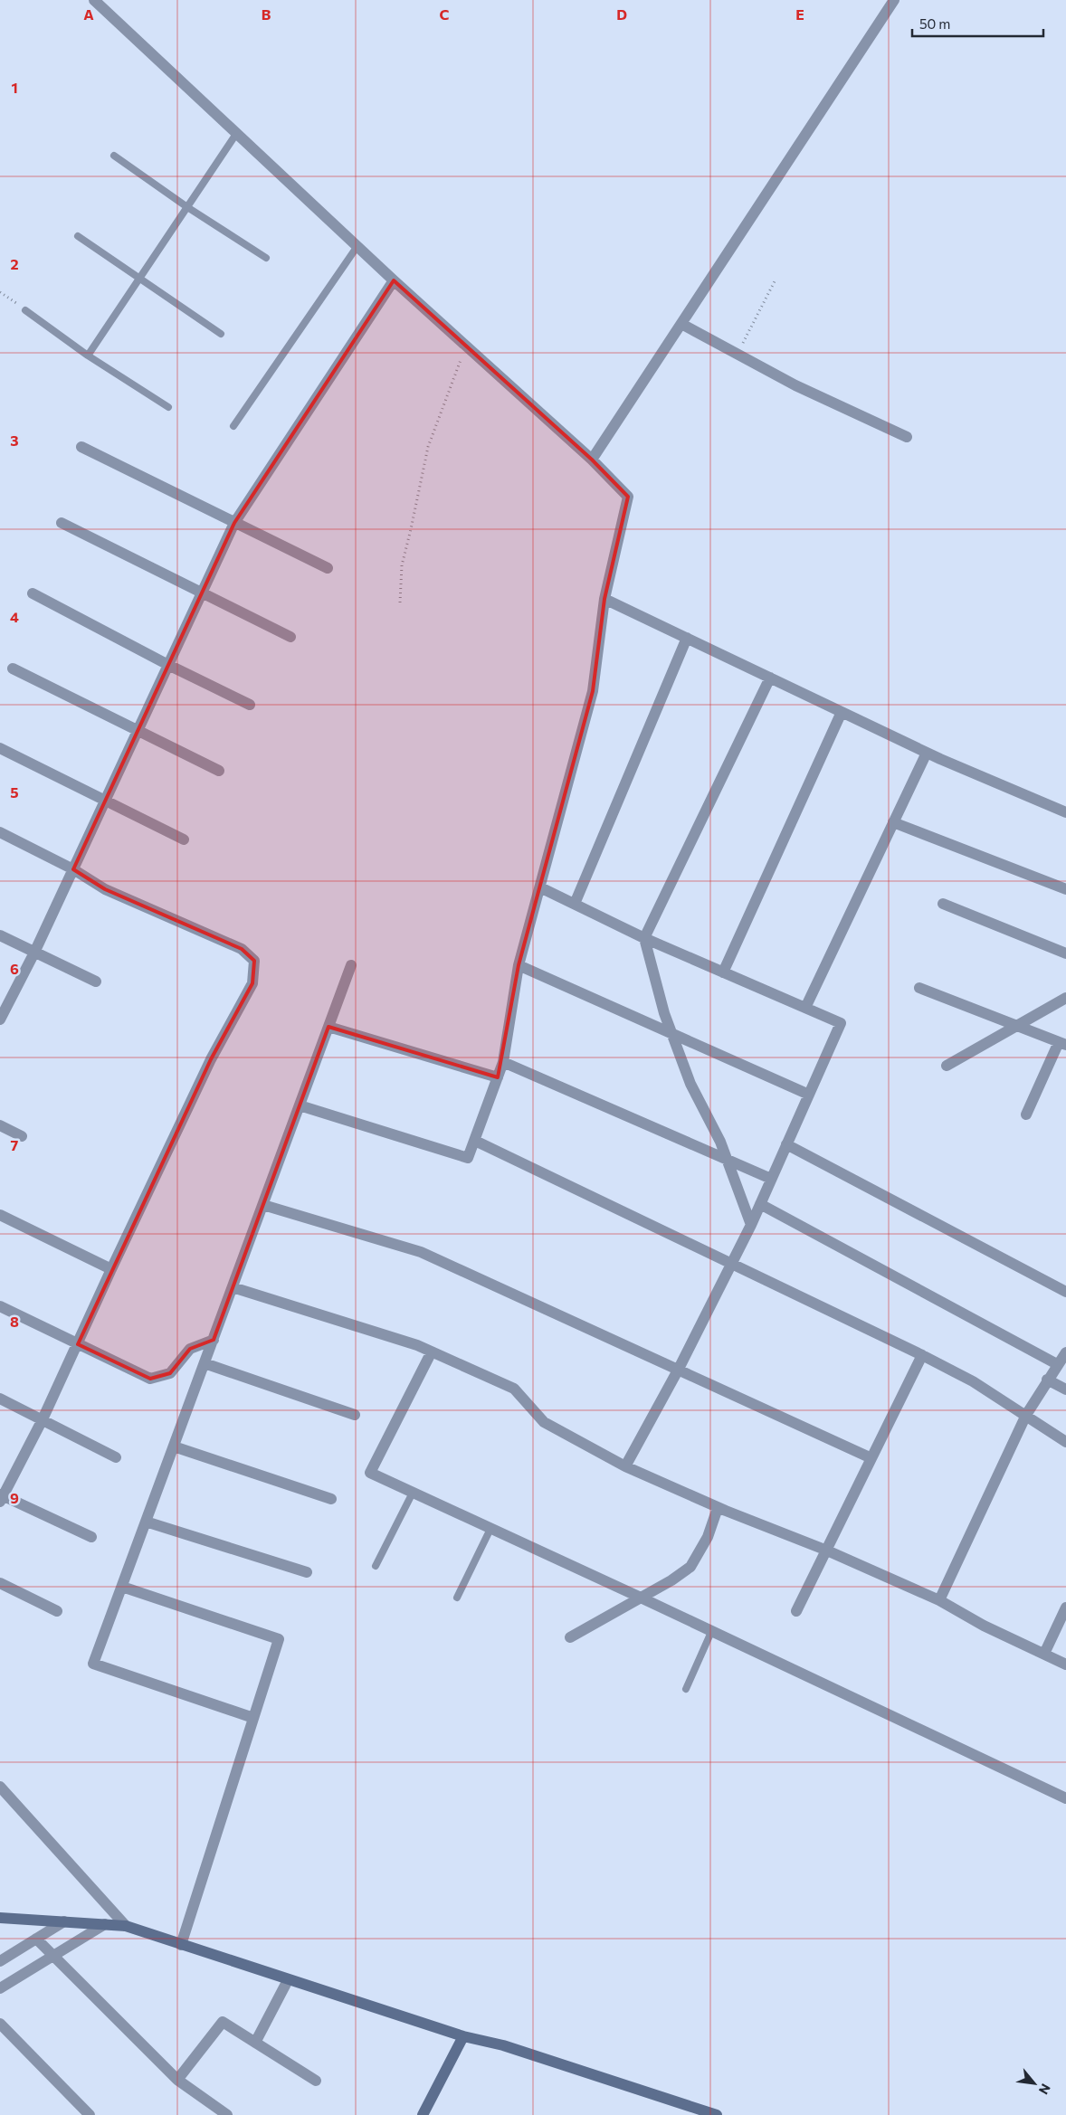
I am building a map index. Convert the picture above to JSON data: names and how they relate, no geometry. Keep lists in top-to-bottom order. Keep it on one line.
{"scale_bar":"50 m","north":"bottom right","grid":{"columns":["A","B","C","D","E"],"rows":["1","2","3","4","5","6","7","8","9"]}}
